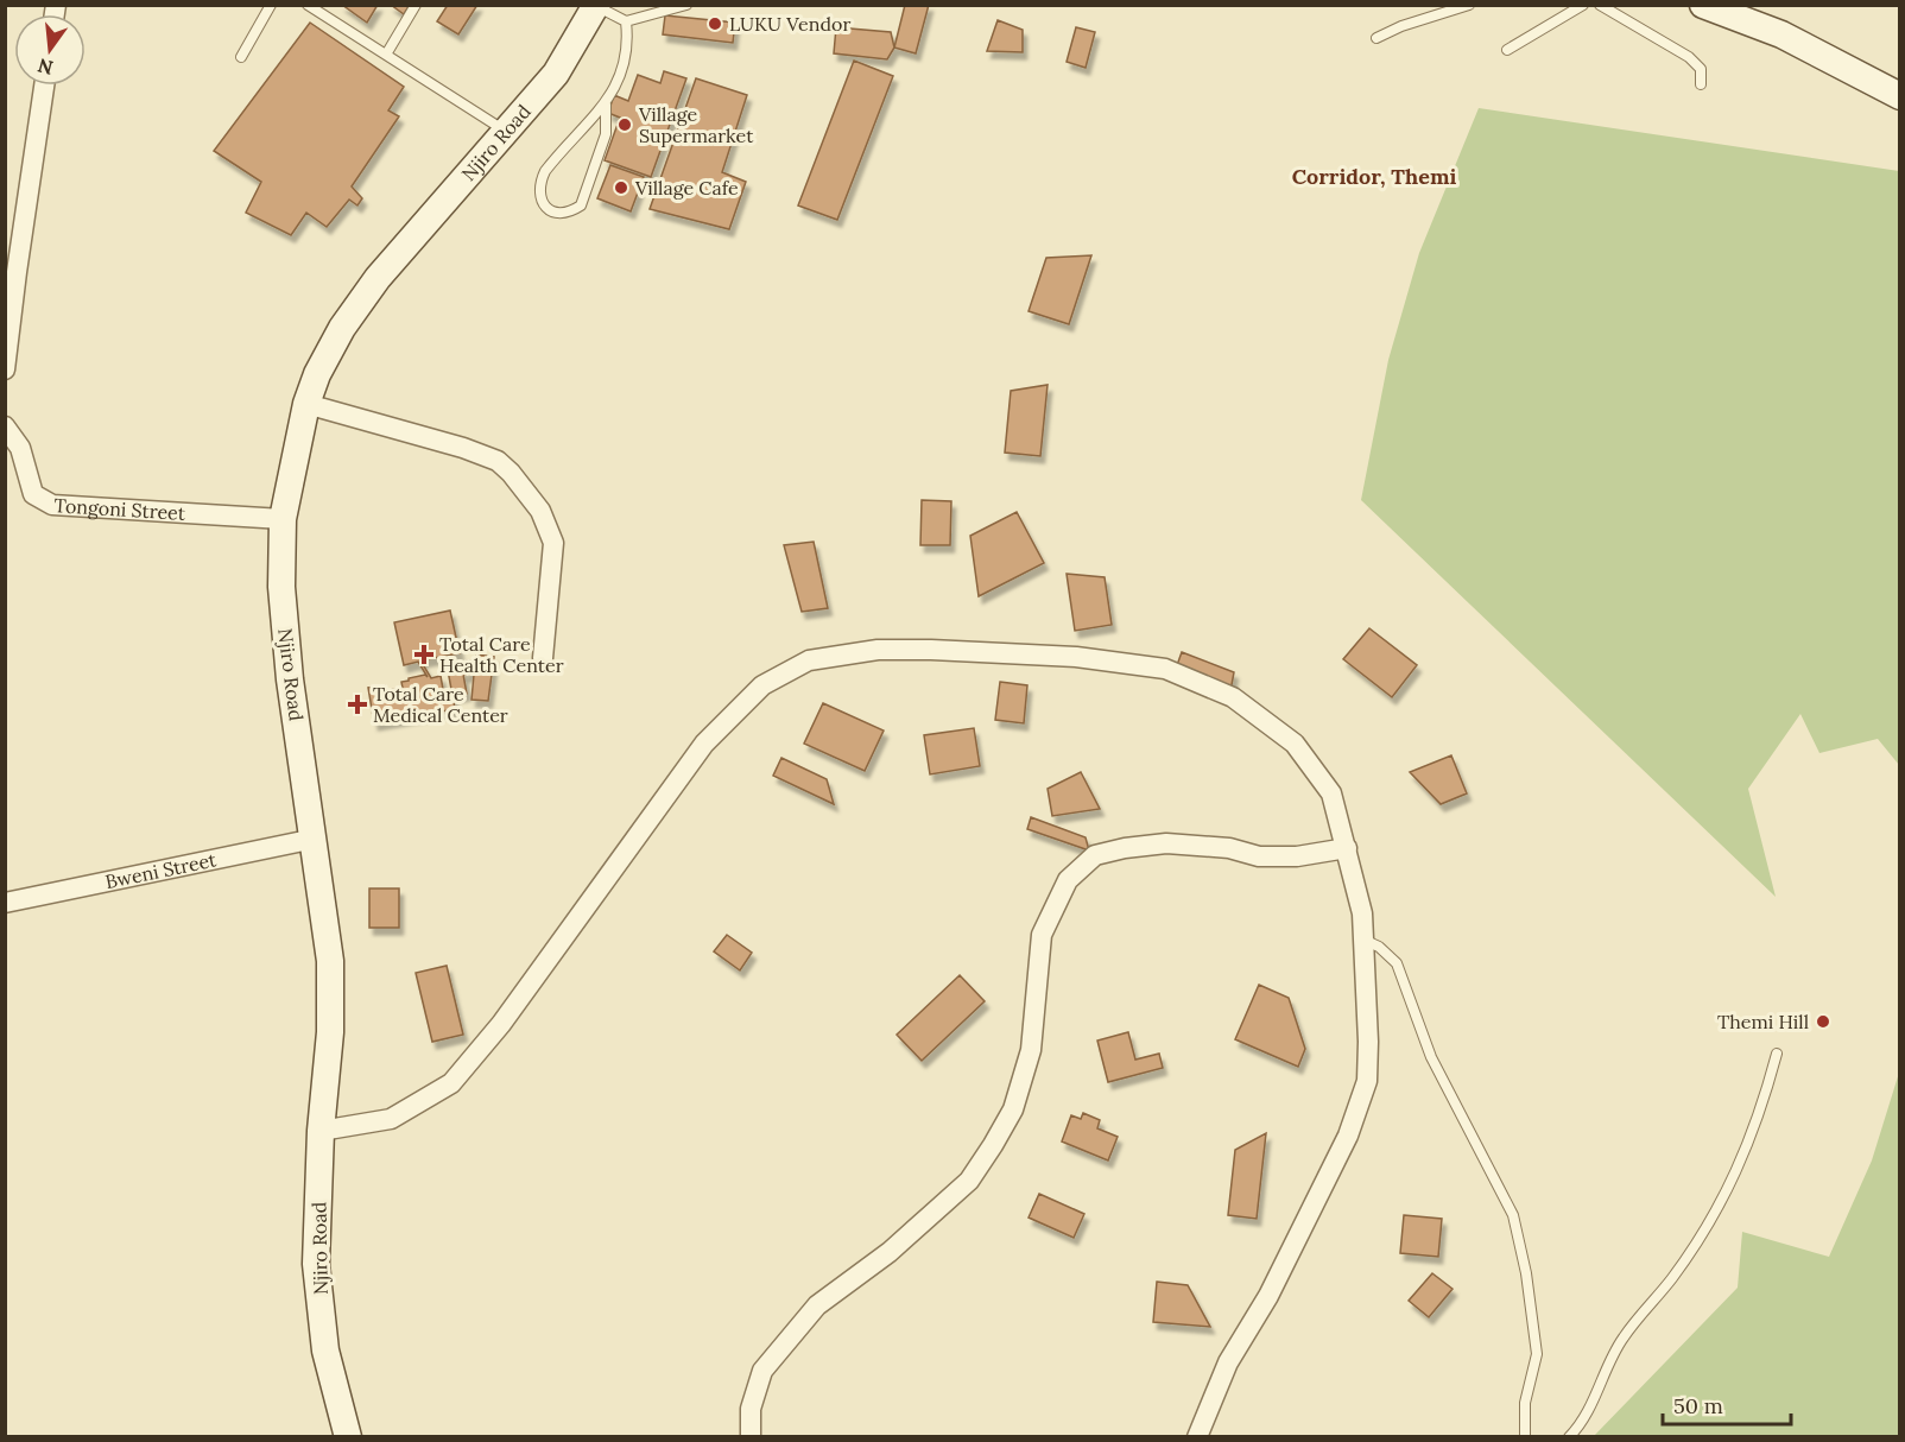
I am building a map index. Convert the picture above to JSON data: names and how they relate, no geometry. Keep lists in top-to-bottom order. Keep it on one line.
{"streets":{"street":["Njiro Road","Tongoni Street","Bweni Street"]},"crossings":[["Njiro Road","Tongoni Street"],["Njiro Road","Bweni Street"]],"districts":["Corridor, Themi"],"places":{"other":["LUKU Vendor","Village Supermarket","Village Cafe","Themi Hill"],"health":["Total Care Health Center","Total Care Medical Center"]},"scale_bar":"50 m","north":"bottom"}
